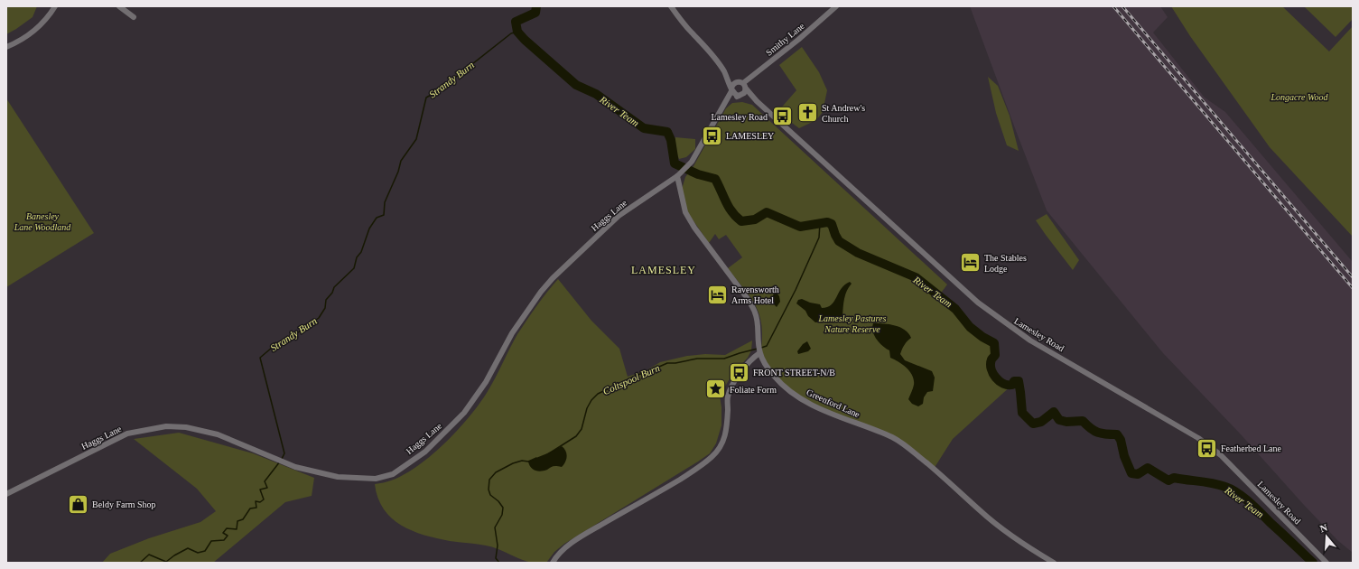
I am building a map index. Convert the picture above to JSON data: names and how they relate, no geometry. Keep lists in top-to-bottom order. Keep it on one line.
{"streets":{"street":["Smithy Lane","Haggs Lane","Lamesley Road","Greenford Lane"]},"crossings":[["Smithy Lane","Haggs Lane"],["Smithy Lane","Lamesley Road"],["Haggs Lane","Lamesley Road"],["Haggs Lane","Greenford Lane"]],"districts":["LAMESLEY"],"water":["Strandy Burn","River Team","Coltspool Burn"],"parks":["Longacre Wood","Banesley Lane Woodland","Lamesley Pastures Nature Reserve"],"places":{"church":["St Andrew's Church"],"bus stop":["Lamesley Road","LAMESLEY","FRONT STREET-N/B","Featherbed Lane"],"hotel":["The Stables Lodge","Ravensworth Arms Hotel"],"place":["Foliate Form"],"shop":["Beldy Farm Shop"]},"north":"top"}
